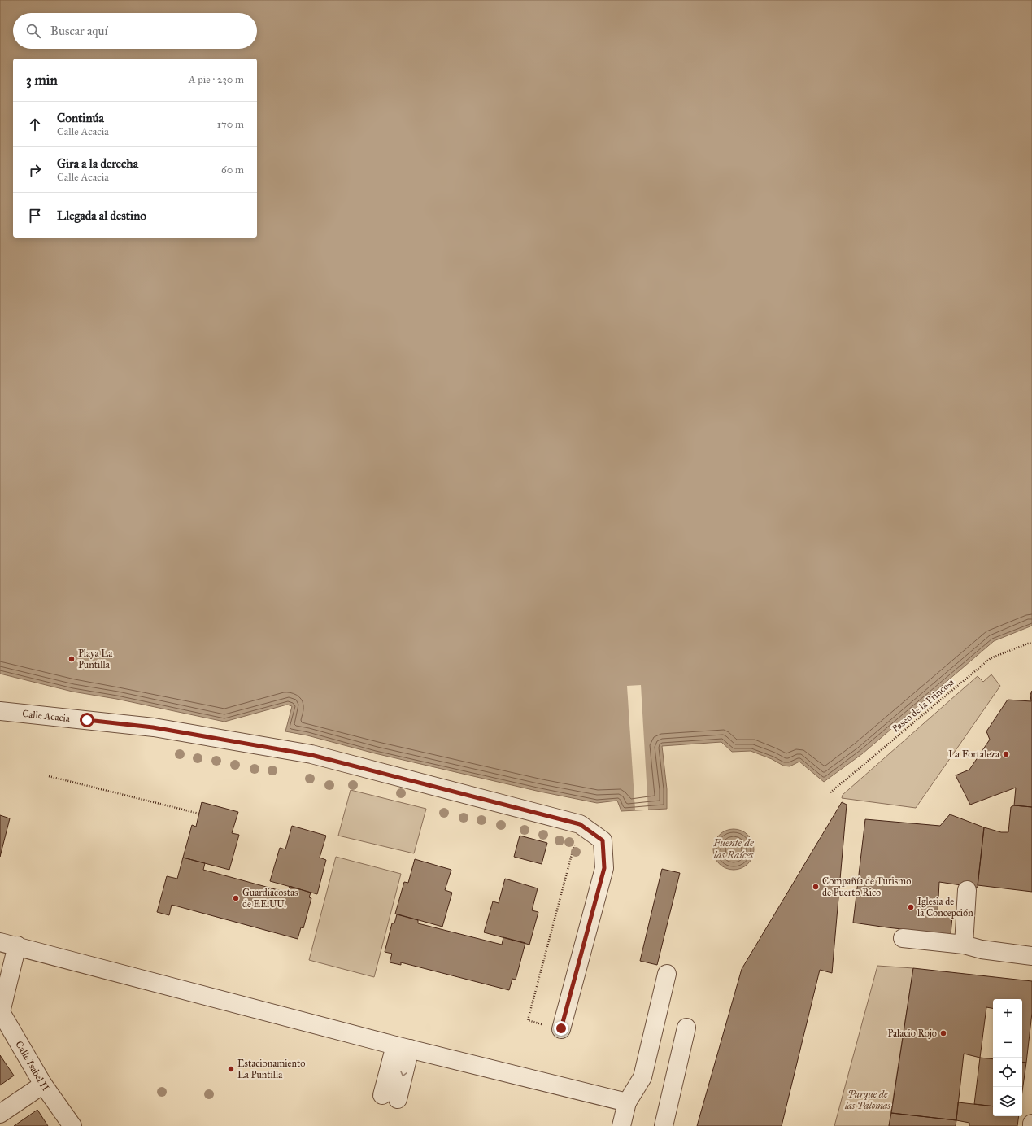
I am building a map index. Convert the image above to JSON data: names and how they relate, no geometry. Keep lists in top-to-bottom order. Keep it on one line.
{"streets":{"street":["Calle Acacia","Calle Isabel II"],"path":["Paseo de la Princesa"]},"water":["Fuente de las Raíces"],"parks":["Parque de las Palomas"],"places":["Playa La Puntilla","La Fortaleza","Compañía de Turismo de Puerto Rico","Guardiacostas de EE.UU.","Iglesia de la Concepción","Palacio Rojo","Estacionamiento La Puntilla"],"page":{"search":"Buscar aquí","heading":["3 min","A pie · 230 m"],"list":[["Continúa","Calle Acacia","170 m"],["Gira a la derecha","Calle Acacia","60 m"],"Llegada al destino"],"map_buttons":["+","−"]}}
